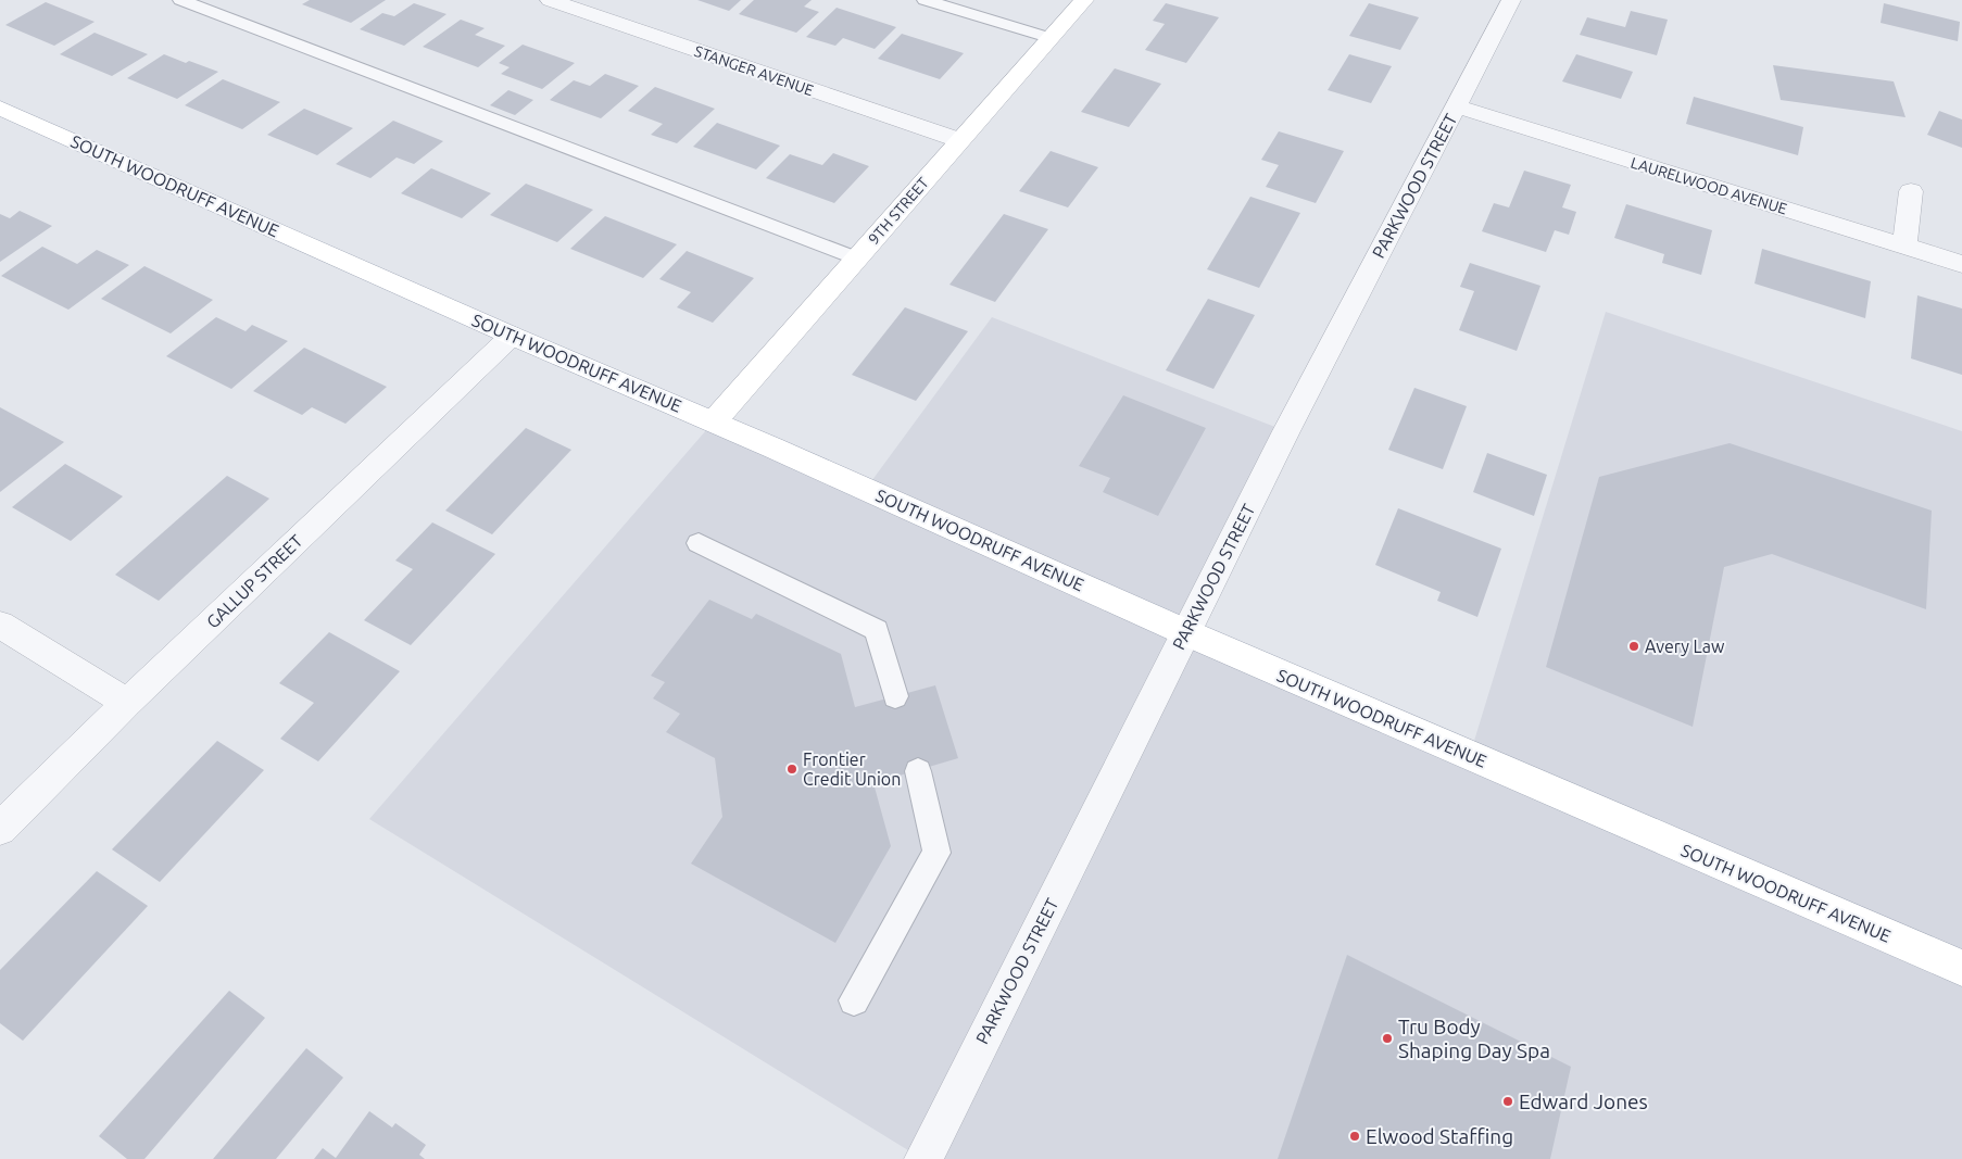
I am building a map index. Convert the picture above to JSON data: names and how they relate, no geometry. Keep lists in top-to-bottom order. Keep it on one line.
{"streets":{"main road":["SOUTH WOODRUFF AVENUE","9TH STREET"],"street":["STANGER AVENUE","PARKWOOD STREET","LAURELWOOD AVENUE","GALLUP STREET"]},"crossings":[["STANGER AVENUE","9TH STREET"],["SOUTH WOODRUFF AVENUE","PARKWOOD STREET"],["SOUTH WOODRUFF AVENUE","9TH STREET"],["SOUTH WOODRUFF AVENUE","GALLUP STREET"],["PARKWOOD STREET","LAURELWOOD AVENUE"]],"places":["Avery Law","Frontier Credit Union","Tru Body Shaping Day Spa","Edward Jones","Elwood Staffing"]}
